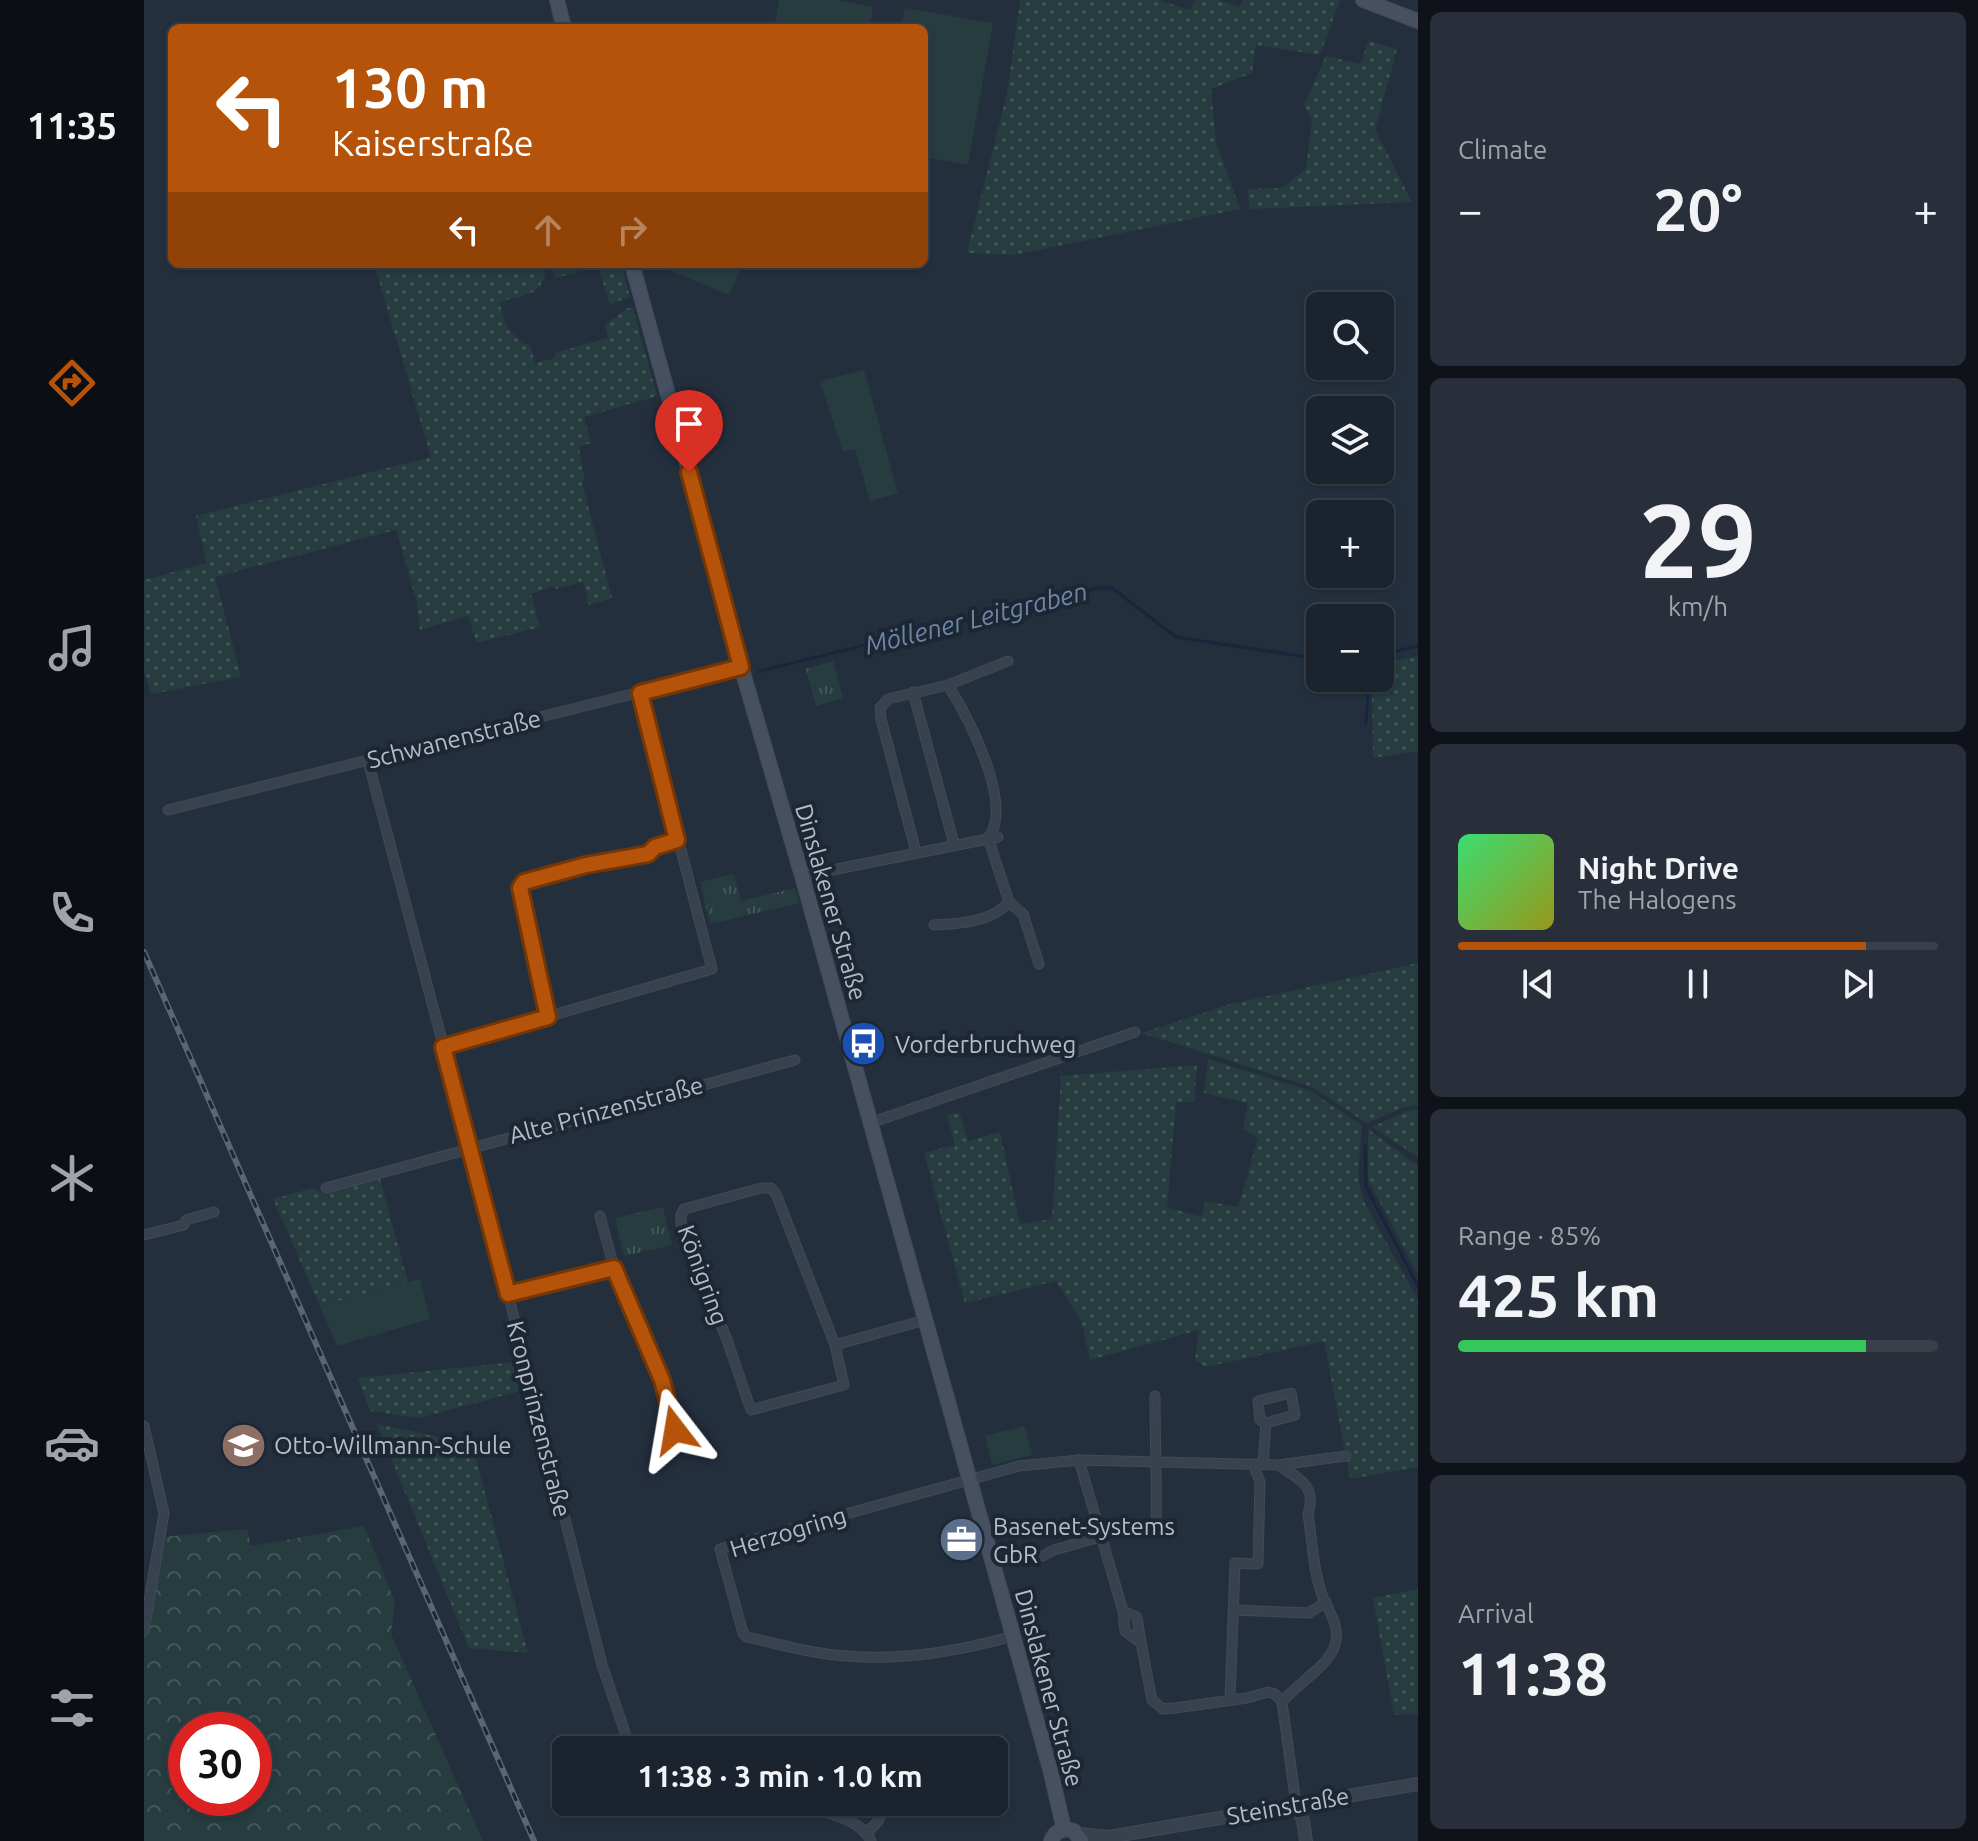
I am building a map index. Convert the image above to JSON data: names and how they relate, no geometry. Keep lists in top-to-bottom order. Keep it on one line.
{"streets":{"main road":["Dinslakener Straße"],"street":["Schwanenstraße","Alte Prinzenstraße","Königring","Kronprinzenstraße","Herzogring","Steinstraße"]},"crossings":[["Schwanenstraße","Dinslakener Straße"],["Schwanenstraße","Kronprinzenstraße"],["Dinslakener Straße","Herzogring"],["Dinslakener Straße","Steinstraße"],["Alte Prinzenstraße","Kronprinzenstraße"]],"water":["Möllener Leitgraben"],"places":{"bus stop":["Vorderbruchweg"],"school or university":["Otto-Willmann-Schule"],"office":["Basenet-Systems GbR"]},"page":{"tabs":"11:35","tile":["Climate",["29","km/h"],["Range · 85%","425 km"],["Arrival","11:38"]],"turn":["130 m","Kaiserstraße"],"heat":["−","20°","+"],"map_buttons":["+","−"],"song":["Night Drive","The Halogens"],"limit":"30","trip":"11:38 · 3 min · 1.0 km"}}
